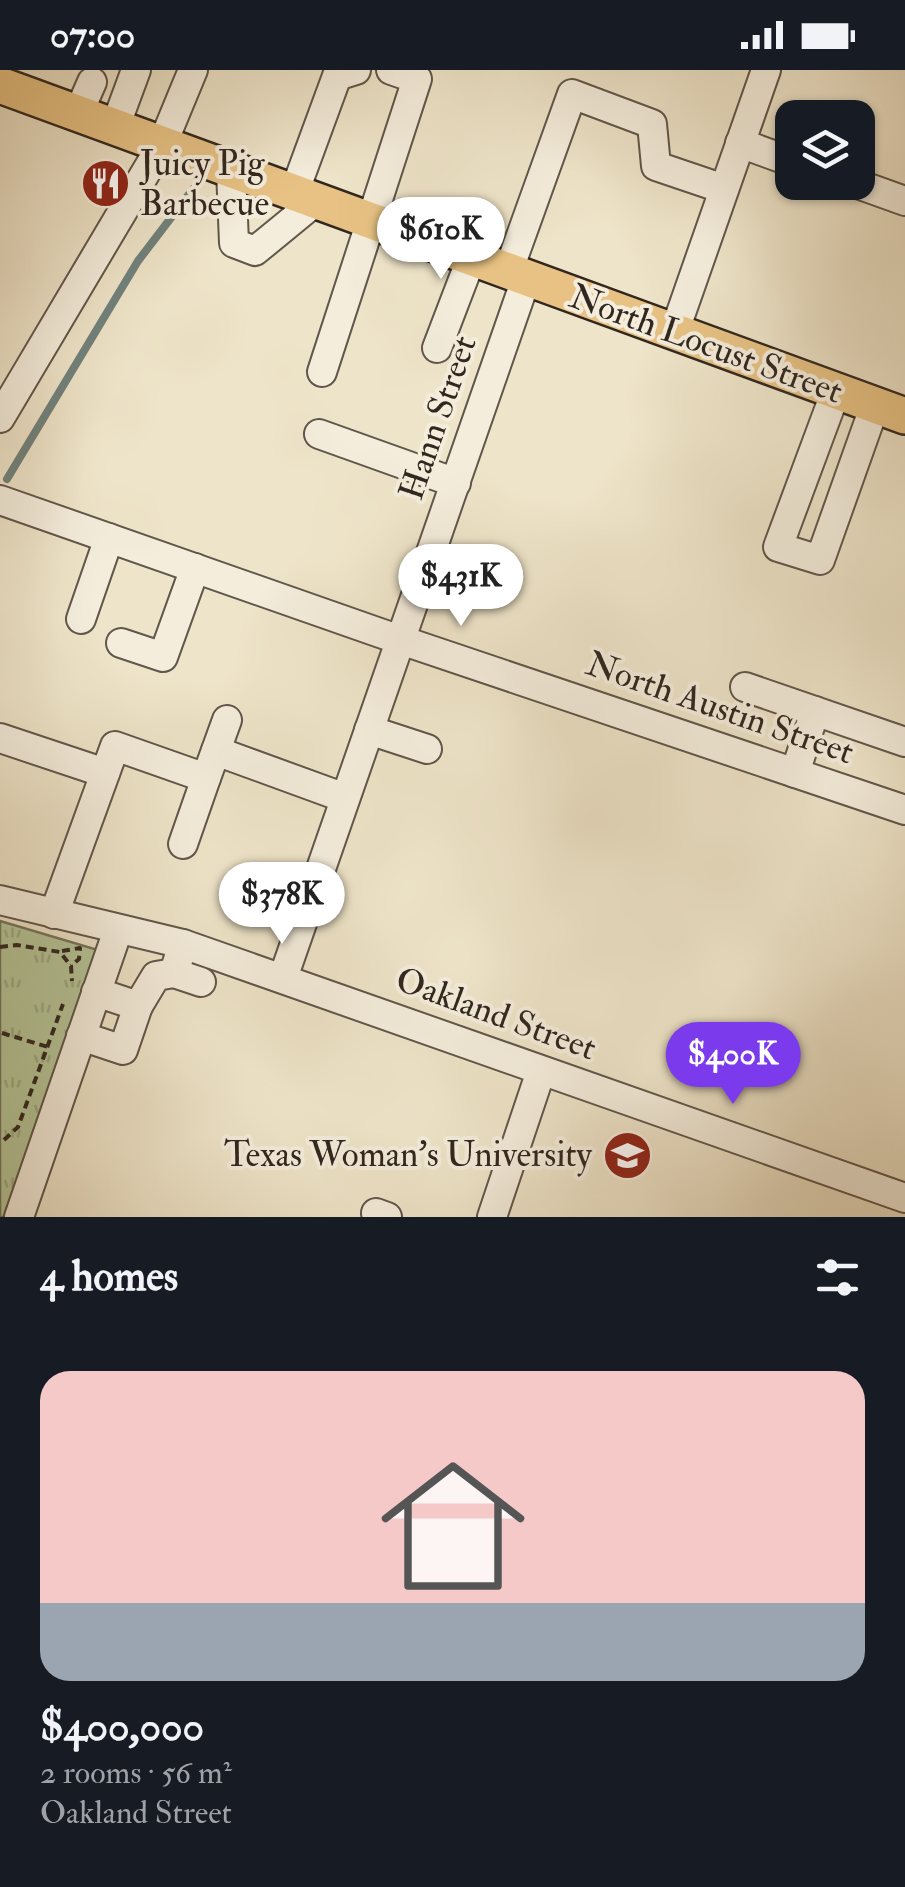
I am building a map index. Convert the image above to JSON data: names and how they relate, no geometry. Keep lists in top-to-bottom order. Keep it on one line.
{"streets":{"main road":["North Locust Street"],"street":["Hann Street","North Austin Street","Oakland Street"]},"crossings":[["North Locust Street","Hann Street"],["Hann Street","North Austin Street"],["Hann Street","Oakland Street"]],"places":{"restaurant":["Juicy Pig Barbecue"],"school or university":["Texas Woman's University"]},"page":{"status":"07:00","price":["$610K","$431K","$378K","$400K"],"heading":"4 homes","list":[{"name":"$400,000","note":"2 rooms · 56 m² · Oakland Street"}]}}
